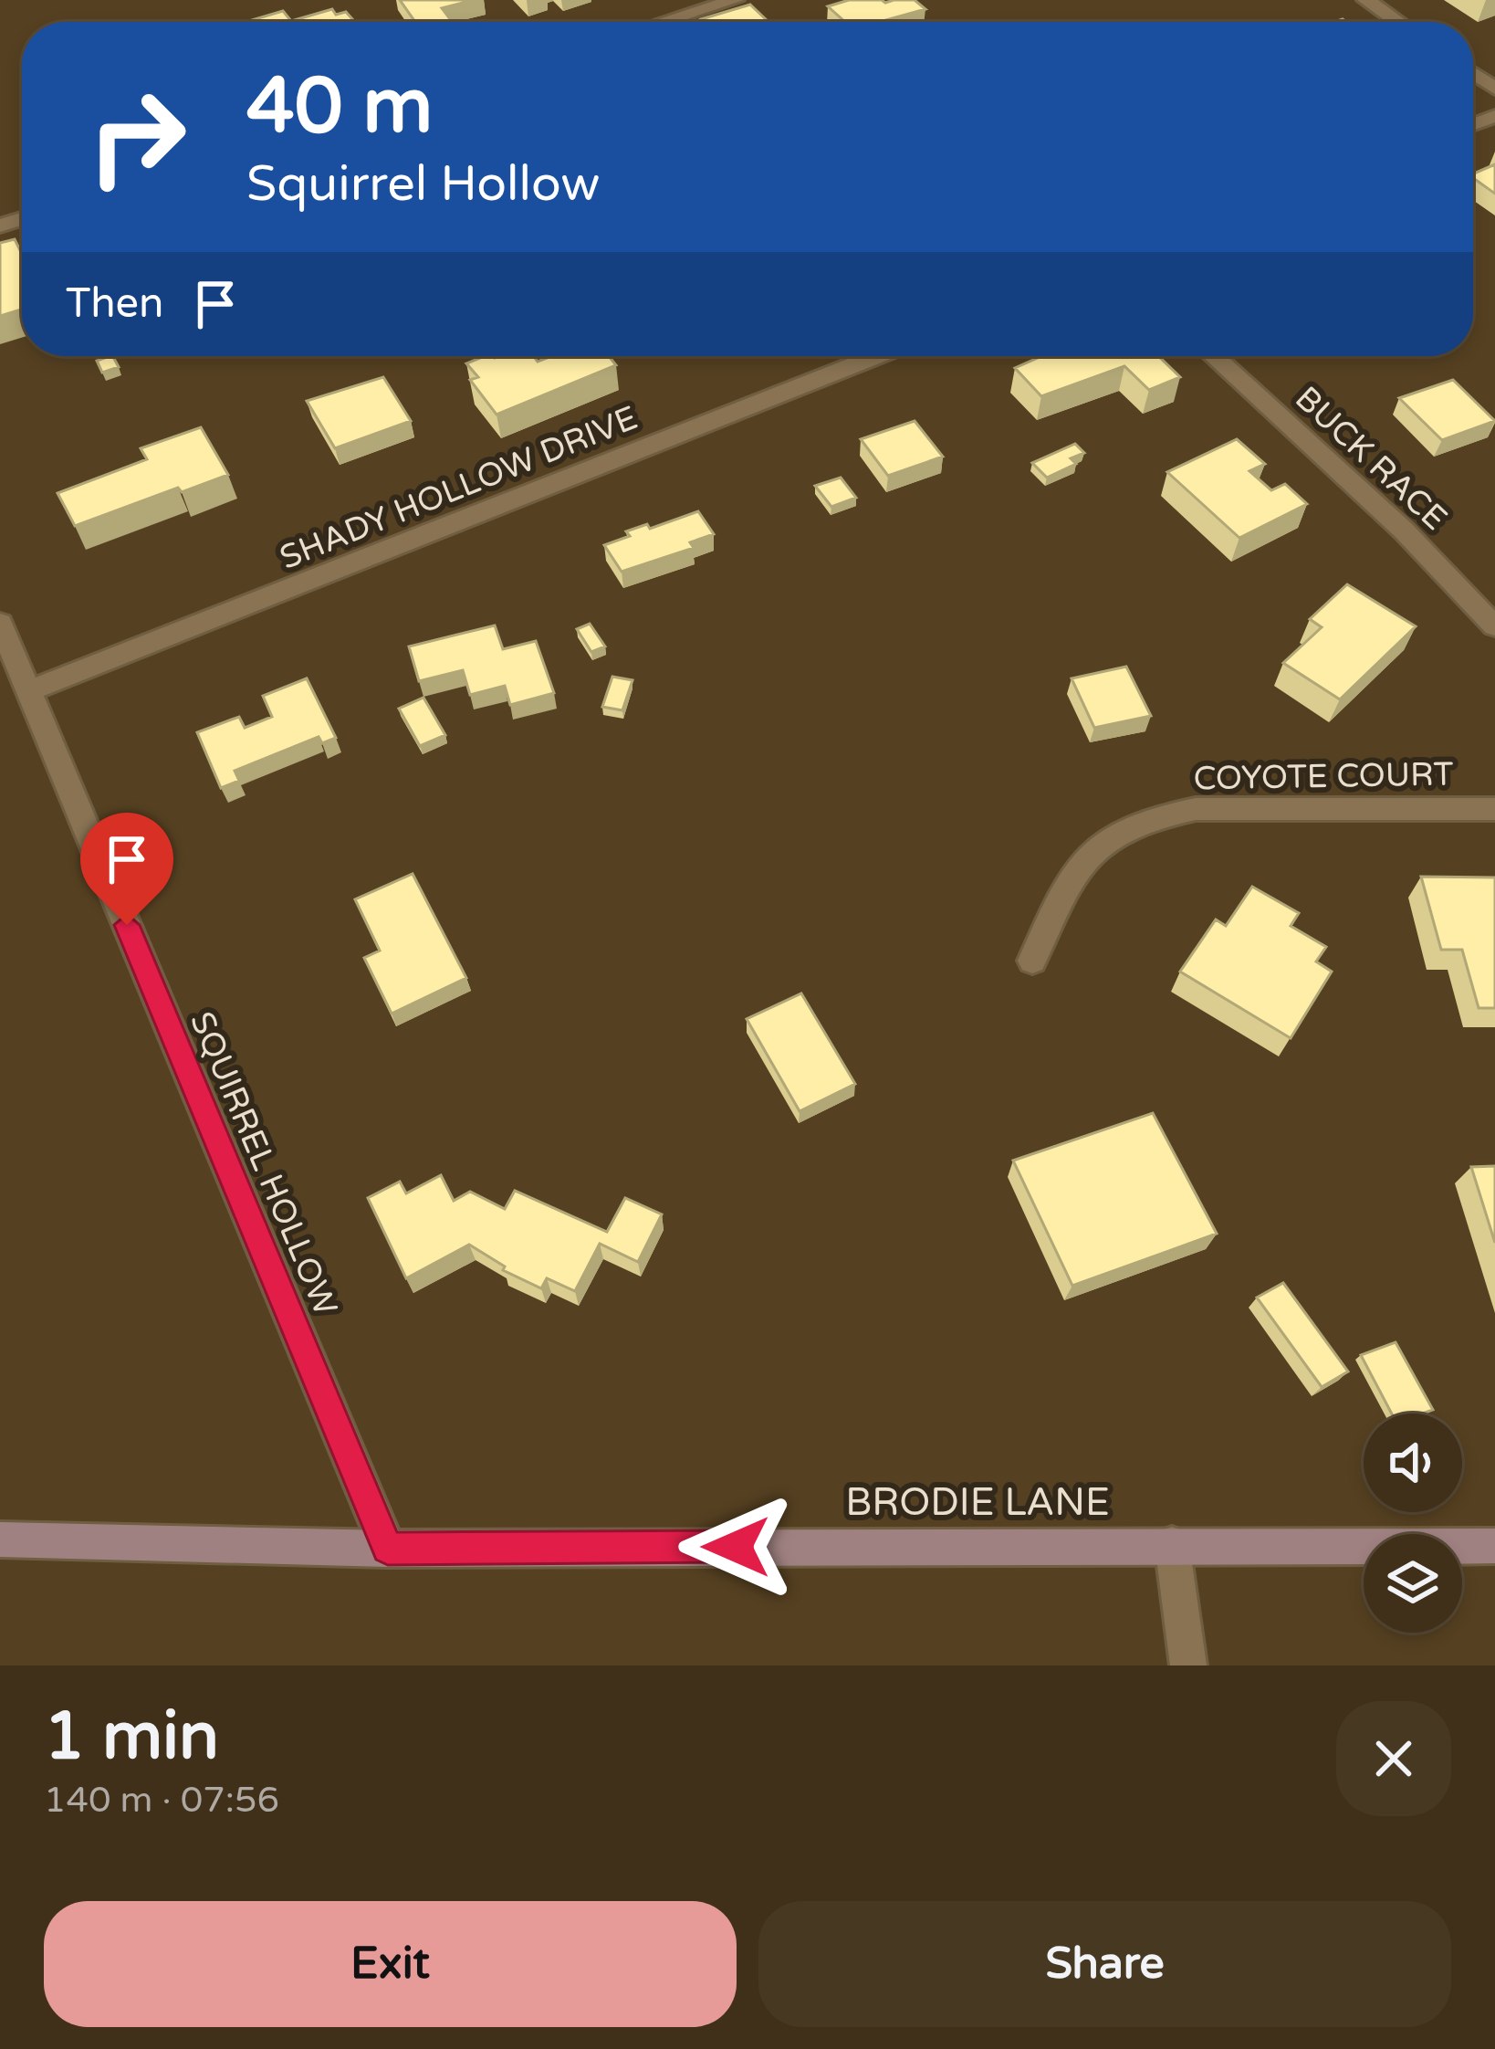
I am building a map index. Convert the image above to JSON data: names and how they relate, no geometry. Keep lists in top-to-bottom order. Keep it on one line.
{"streets":{"main road":["BRODIE LANE"],"street":["BUCK RACE","SHADY HOLLOW DRIVE","COYOTE COURT","SQUIRREL HOLLOW"]},"crossings":[["SHADY HOLLOW DRIVE","SQUIRREL HOLLOW"],["SQUIRREL HOLLOW","BRODIE LANE"]],"page":{"turn":["40 m","Squirrel Hollow"],"then":"Then","heading":["1 min","140 m · 07:56"],"buttons":["Exit","Share"]}}
